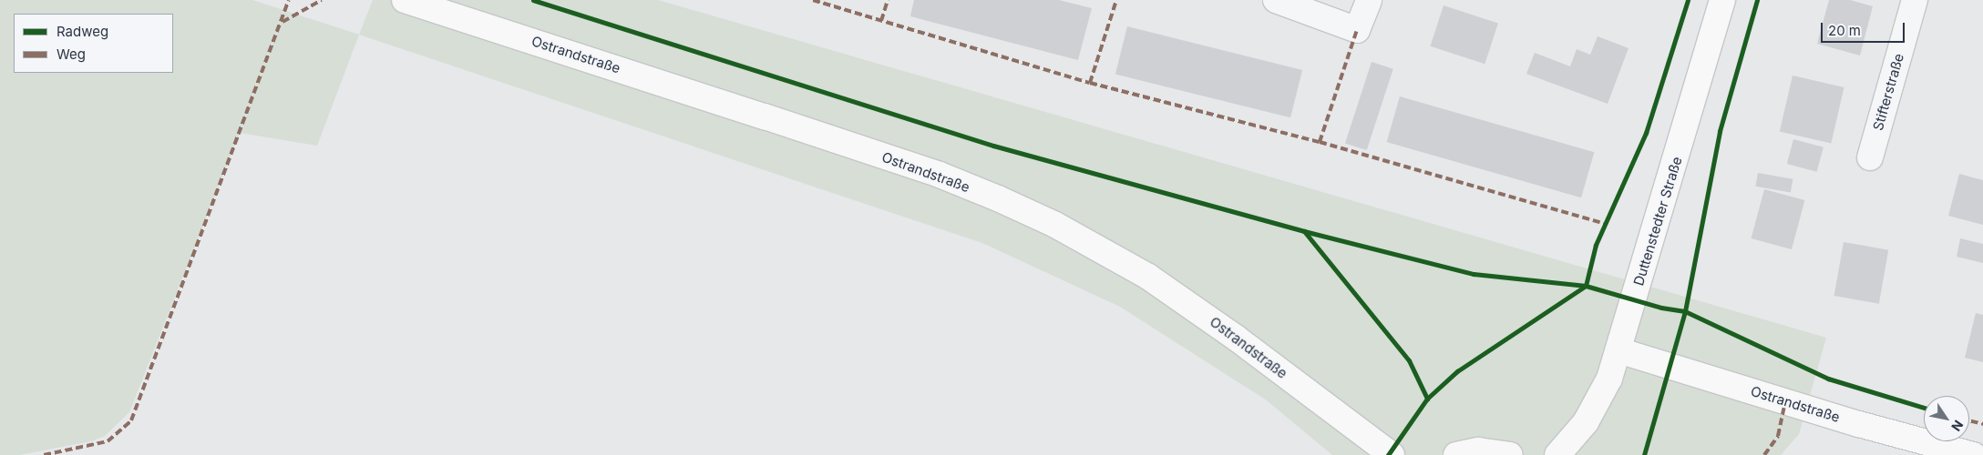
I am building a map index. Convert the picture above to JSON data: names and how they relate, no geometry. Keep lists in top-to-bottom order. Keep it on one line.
{"streets":{"main road":["Ostrandstraße","Duttenstedter Straße"],"street":["Stifterstraße"]},"crossings":[["Ostrandstraße","Duttenstedter Straße"]],"legend":["Radweg","Weg"],"scale_bar":"20 m","north":"bottom right"}
